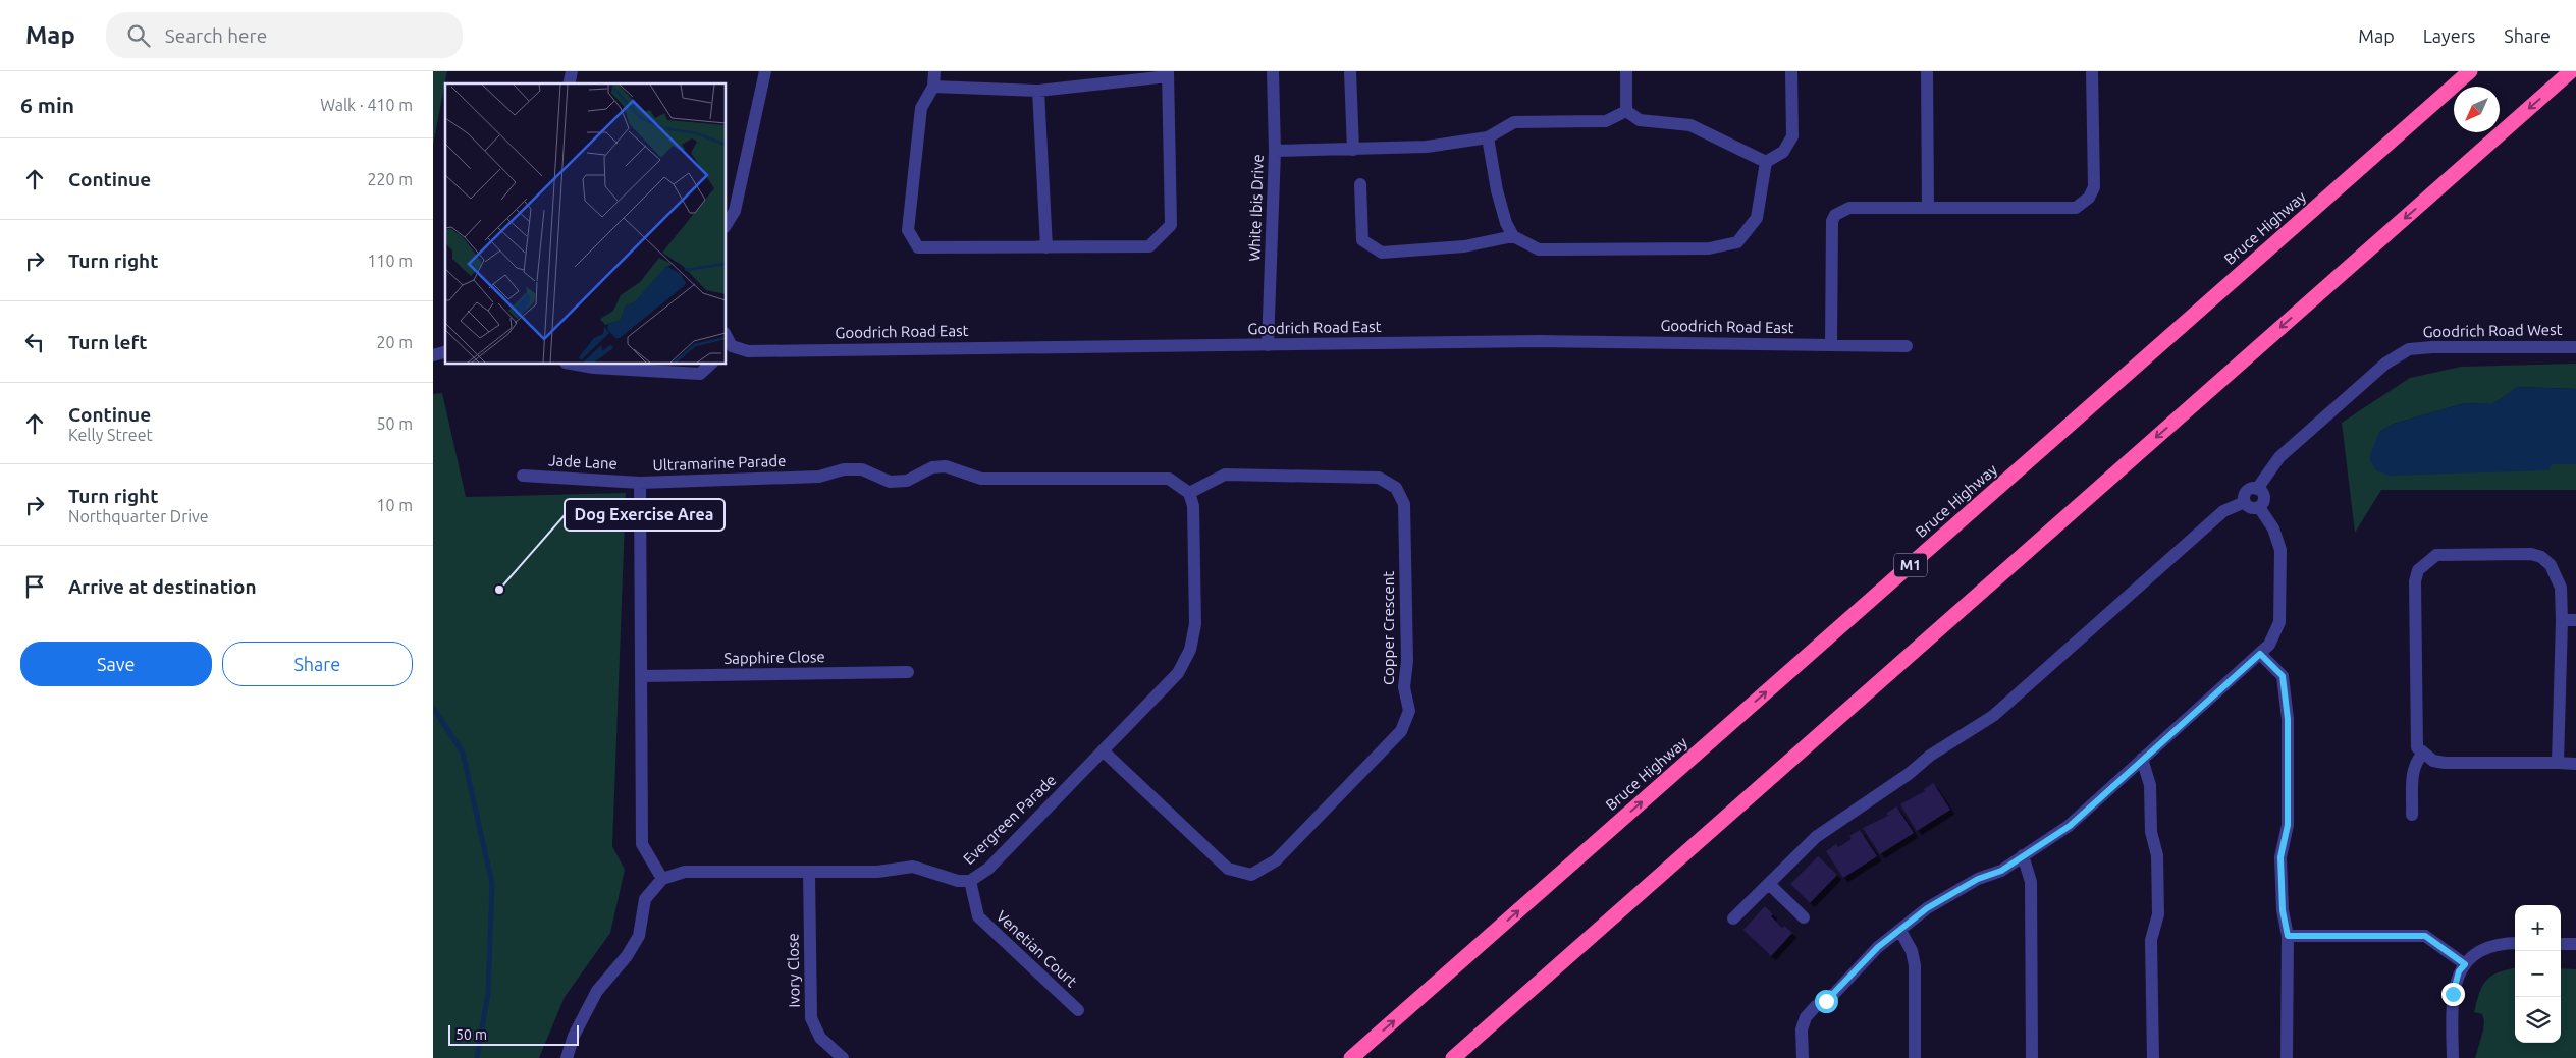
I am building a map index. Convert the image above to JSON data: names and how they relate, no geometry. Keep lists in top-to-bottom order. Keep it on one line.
{"streets":{"highway":["Bruce Highway","M1"],"street":["White Ibis Drive","Goodrich Road East","Goodrich Road West","Jade Lane","Ultramarine Parade","Copper Crescent","Sapphire Close","Evergreen Parade","Venetian Court","Ivory Close"]},"crossings":[["White Ibis Drive","Goodrich Road East"],["Jade Lane","Ultramarine Parade"],["Ultramarine Parade","Copper Crescent"],["Ultramarine Parade","Sapphire Close"],["Ultramarine Parade","Evergreen Parade"],["Copper Crescent","Evergreen Parade"],["Evergreen Parade","Venetian Court"],["Evergreen Parade","Ivory Close"]],"places":["Dog Exercise Area"],"scale_bar":"50 m","north":"bottom left","page":{"header":"Map","search":"Search here","nav":["Map","Layers","Share"],"heading":["6 min","Walk · 410 m"],"list":[["Continue","220 m"],["Turn right","110 m"],["Turn left","20 m"],["Continue","Kelly Street","50 m"],["Turn right","Northquarter Drive","10 m"],"Arrive at destination"],"buttons":["Save","Share"],"map_buttons":["+","−"],"scale":"50 m"}}
